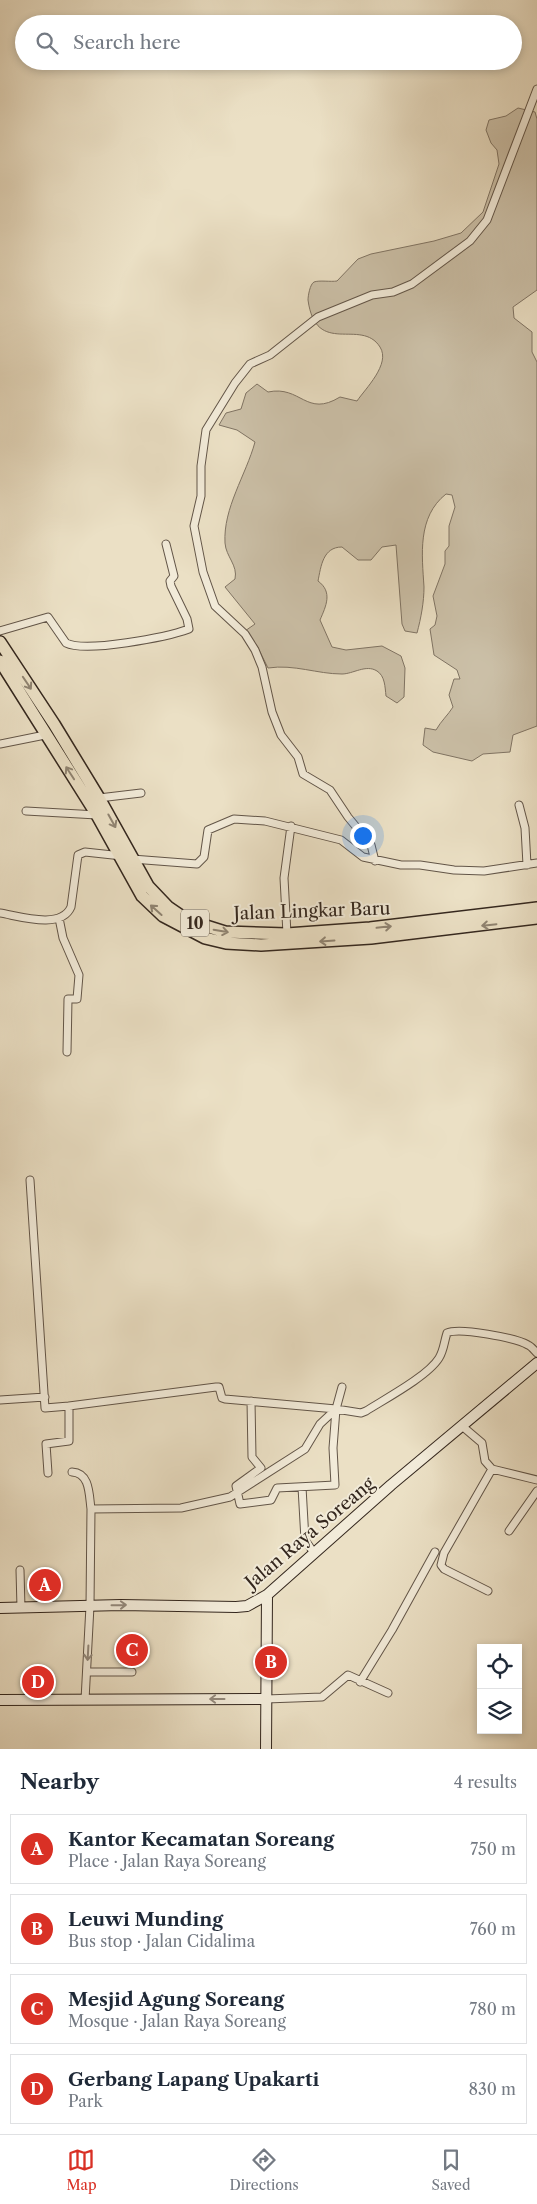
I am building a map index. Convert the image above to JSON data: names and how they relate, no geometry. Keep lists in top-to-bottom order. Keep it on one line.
{"streets":{"highway":["Jalan Lingkar Baru","10"],"main road":["Jalan Raya Soreang"]},"page":{"search":"Search here","pins":["A","C","B","D"],"heading":["Nearby","4 results"],"list":[{"mark":"A","name":"Kantor Kecamatan Soreang","note":"Place · Jalan Raya Soreang","value":"750 m"},{"mark":"B","name":"Leuwi Munding","note":"Bus stop · Jalan Cidalima","value":"760 m"},{"mark":"C","name":"Mesjid Agung Soreang","note":"Mosque · Jalan Raya Soreang","value":"780 m"},{"mark":"D","name":"Gerbang Lapang Upakarti","note":"Park","value":"830 m"}],"nav":["Map","Directions","Saved"]}}
